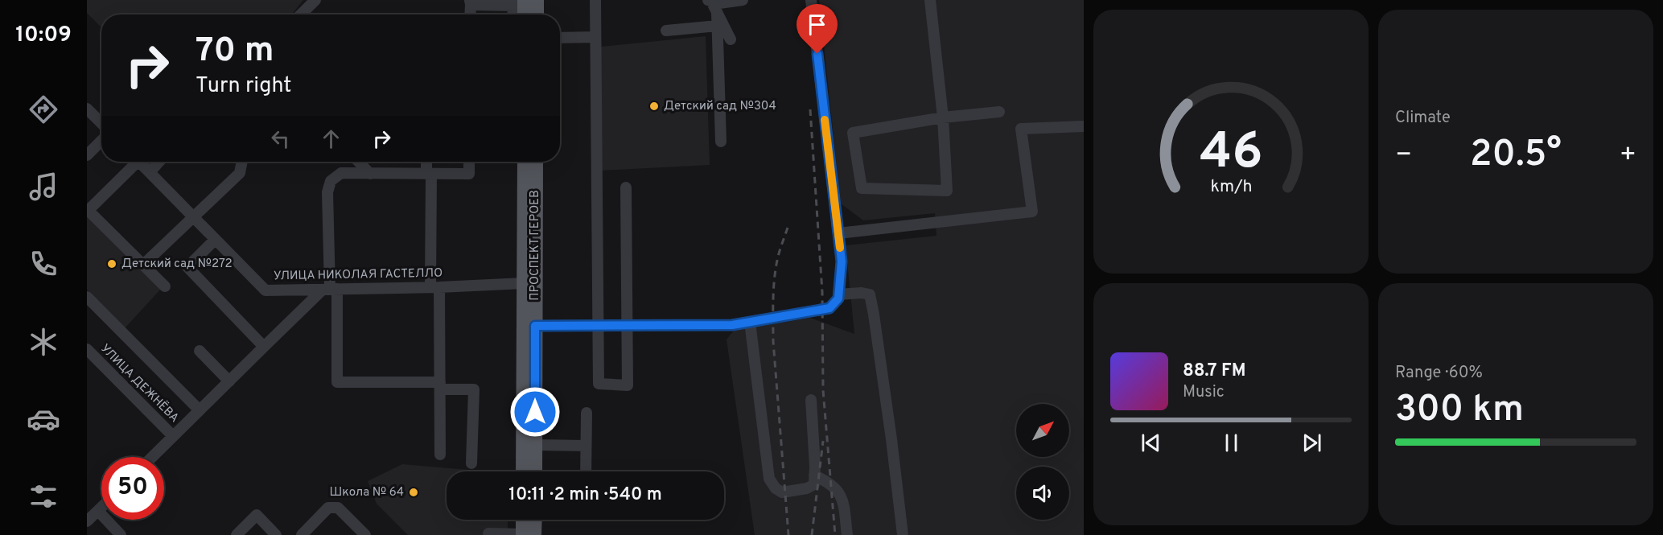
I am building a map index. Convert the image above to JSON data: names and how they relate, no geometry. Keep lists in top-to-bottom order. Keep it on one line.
{"streets":{"main road":["ПРОСПЕКТ ГЕРОЕВ"],"street":["УЛИЦА НИКОЛАЯ ГАСТЕЛЛО","УЛИЦА ДЕЖНЁВА"]},"crossings":[["ПРОСПЕКТ ГЕРОЕВ","УЛИЦА НИКОЛАЯ ГАСТЕЛЛО"]],"places":["Детский сад №304","Детский сад №272","Школа № 64"],"north":"top right","page":{"tabs":"10:09","tile":["Climate",["Range · 60%","300 km"]],"turn":["70 m","Turn right"],"heat":["−","20.5°","+"],"song":["88.7 FM","Music"],"limit":"50","trip":"10:11 · 2 min · 540 m","gauge":["46","km/h"]}}
